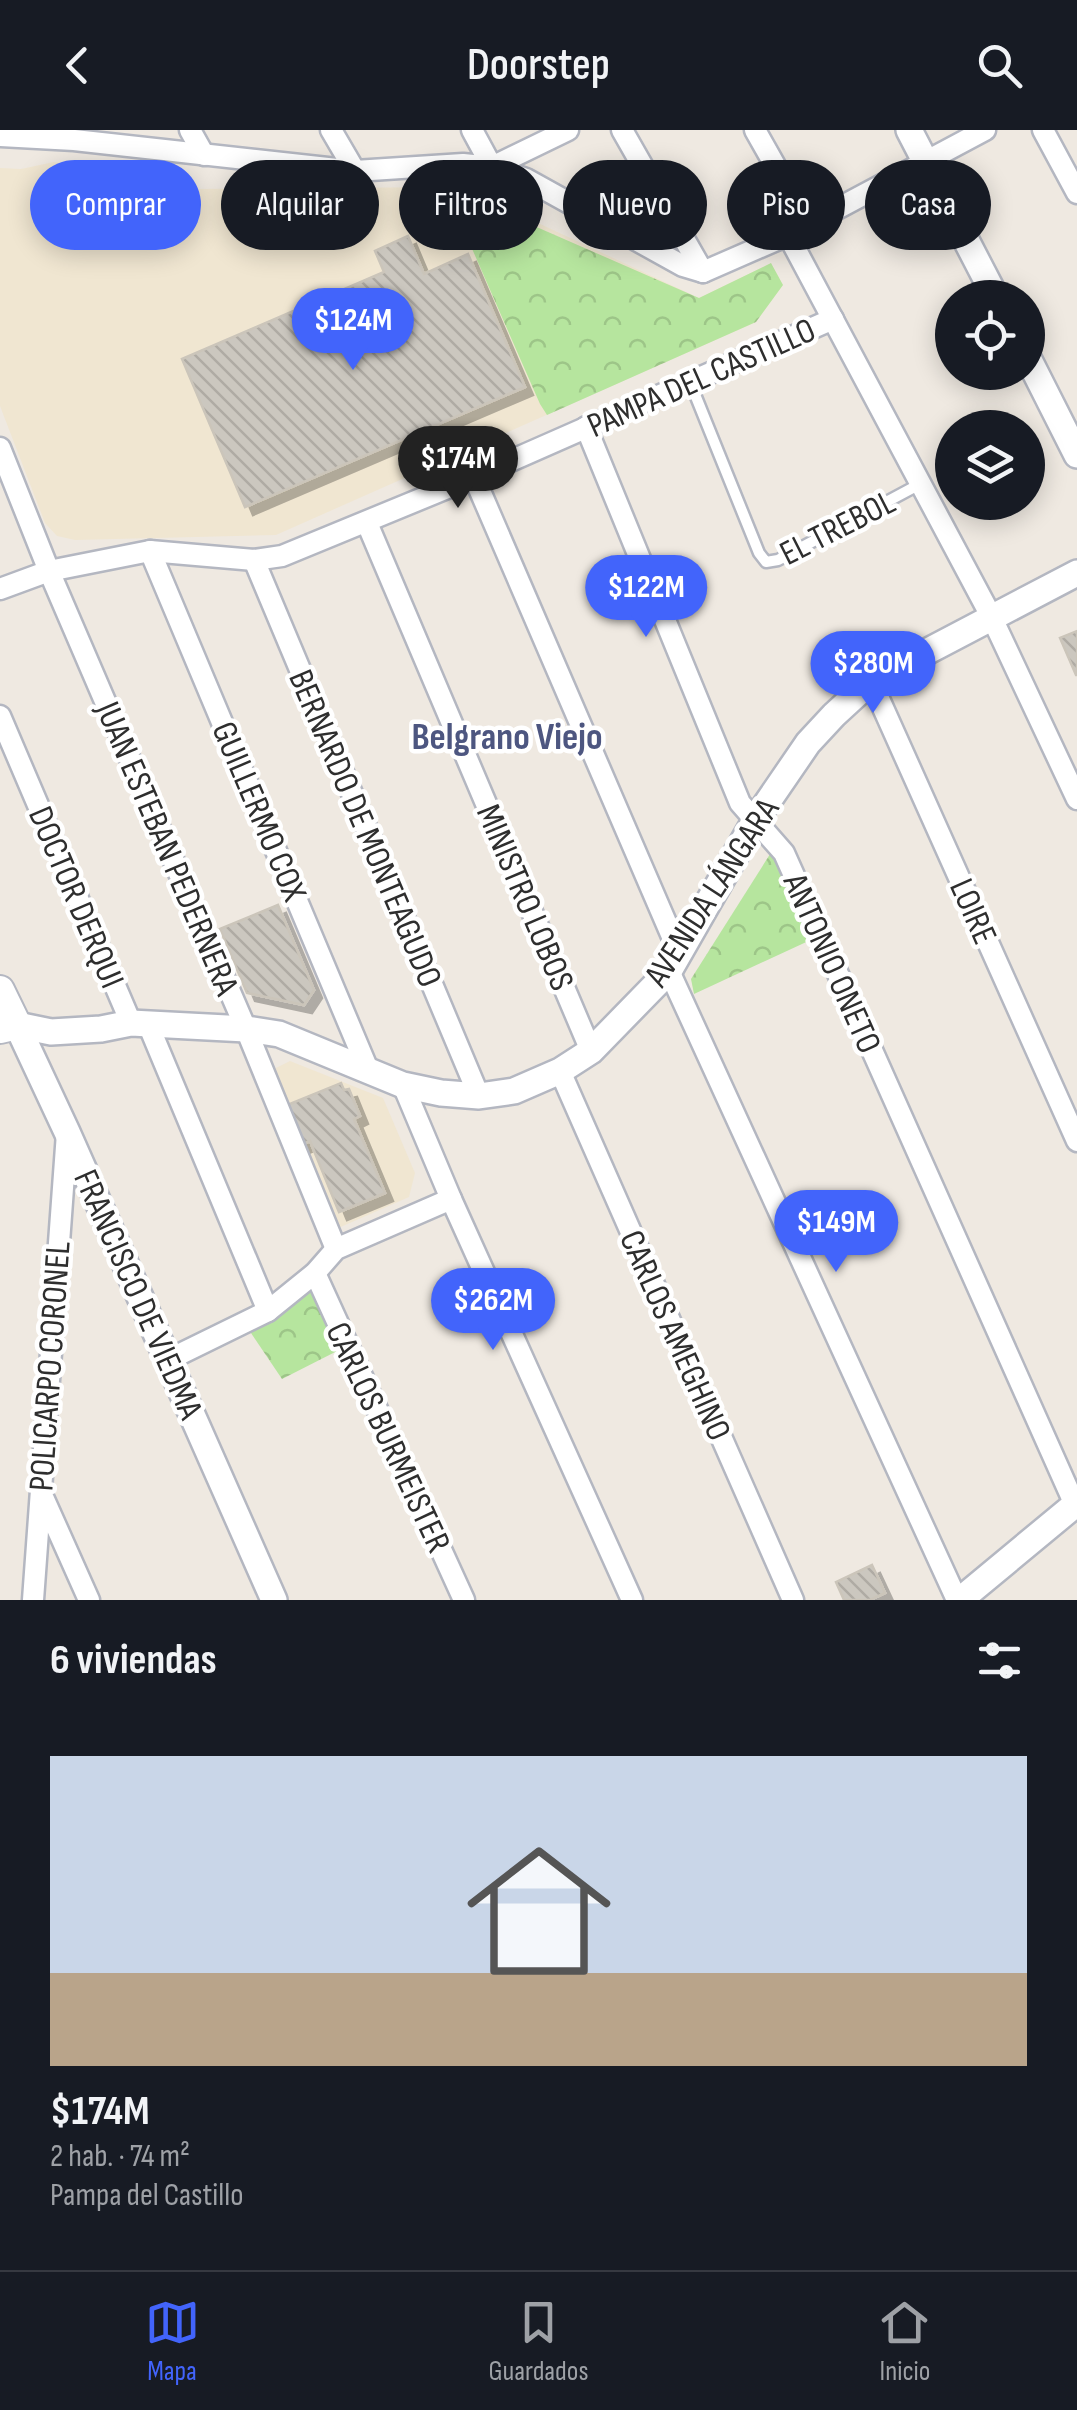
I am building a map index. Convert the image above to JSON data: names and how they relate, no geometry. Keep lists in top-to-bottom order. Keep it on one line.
{"streets":{"main road":["FRANCISCO DE VIEDMA"],"street":["PAMPA DEL CASTILLO","GUILLERMO COX","BERNARDO DE MONTEAGUDO","JUAN ESTEBAN PEDERNERA","AVENIDA LÁNGARA","DOCTOR DERQUI","MINISTRO LOBOS","LOIRE","ANTONIO ONETO","CARLOS AMEGHINO","POLICARPO CORONEL","CARLOS BURMEISTER"],"lane":["EL TREBOL"]},"crossings":[["PAMPA DEL CASTILLO","EL TREBOL"],["PAMPA DEL CASTILLO","GUILLERMO COX"],["PAMPA DEL CASTILLO","BERNARDO DE MONTEAGUDO"],["PAMPA DEL CASTILLO","JUAN ESTEBAN PEDERNERA"],["PAMPA DEL CASTILLO","MINISTRO LOBOS"],["PAMPA DEL CASTILLO","ANTONIO ONETO"],["GUILLERMO COX","AVENIDA LÁNGARA"],["BERNARDO DE MONTEAGUDO","AVENIDA LÁNGARA"],["JUAN ESTEBAN PEDERNERA","AVENIDA LÁNGARA"],["AVENIDA LÁNGARA","DOCTOR DERQUI"],["AVENIDA LÁNGARA","MINISTRO LOBOS"],["AVENIDA LÁNGARA","LOIRE"],["AVENIDA LÁNGARA","ANTONIO ONETO"],["AVENIDA LÁNGARA","FRANCISCO DE VIEDMA"],["AVENIDA LÁNGARA","CARLOS AMEGHINO"],["FRANCISCO DE VIEDMA","POLICARPO CORONEL"]],"districts":["Belgrano Viejo"],"page":{"header":"Doorstep","chip":["Comprar","Alquilar","Filtros","Nuevo","Piso","Casa"],"price":["$124M","$174M","$122M","$280M","$149M","$262M"],"heading":"6 viviendas","list":[{"name":"$174M","note":"2 hab. · 74 m² · Pampa del Castillo"}],"tabs":["Mapa","Guardados","Inicio"]}}
